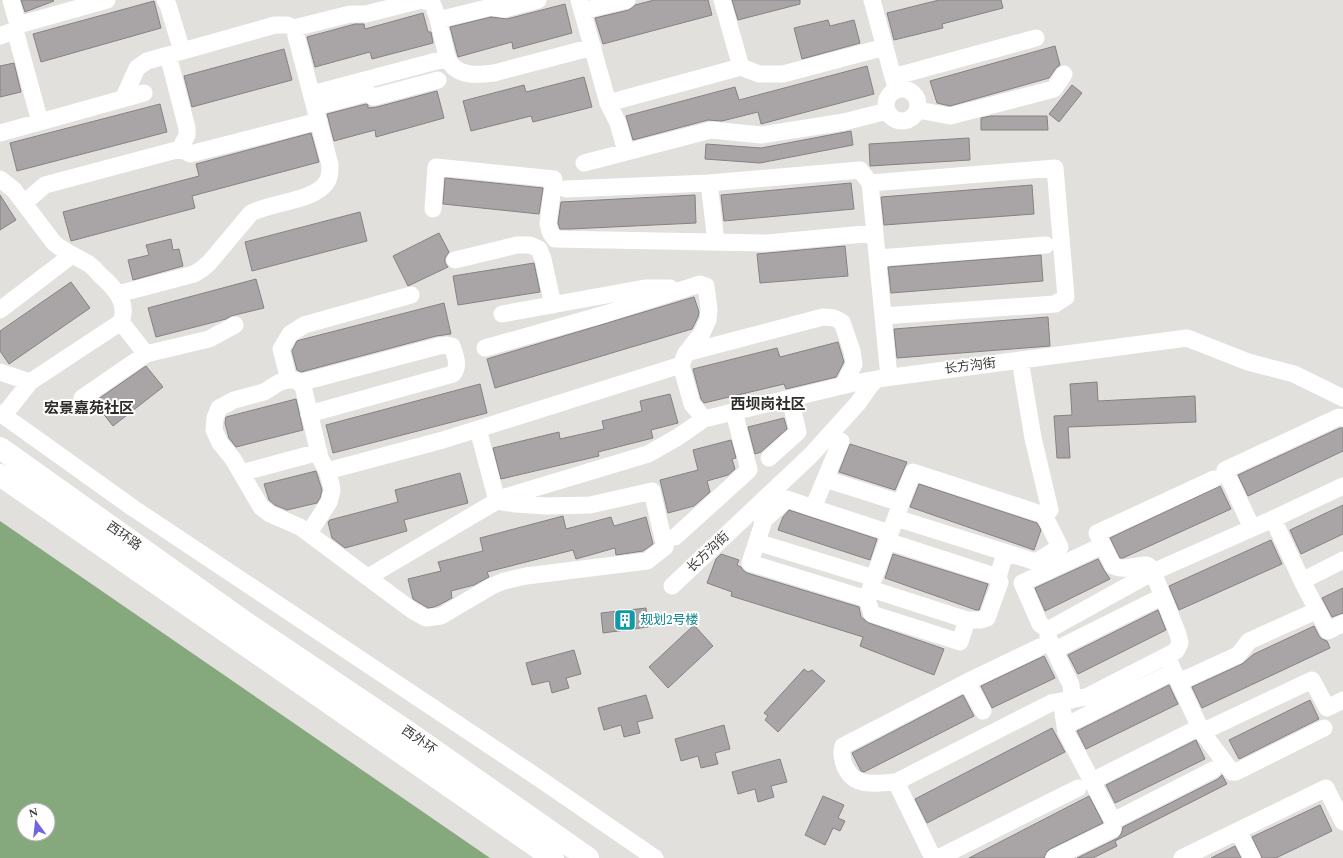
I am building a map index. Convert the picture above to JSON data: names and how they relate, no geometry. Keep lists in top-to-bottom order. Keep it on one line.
{"streets":{"highway":["西环路","西外环"],"street":["长方沟街"]},"crossings":[["西环路","西外环"]],"districts":["西坝岗社区","宏景嘉苑社区"],"places":{"building":["规划2号楼"]},"north":"top"}
